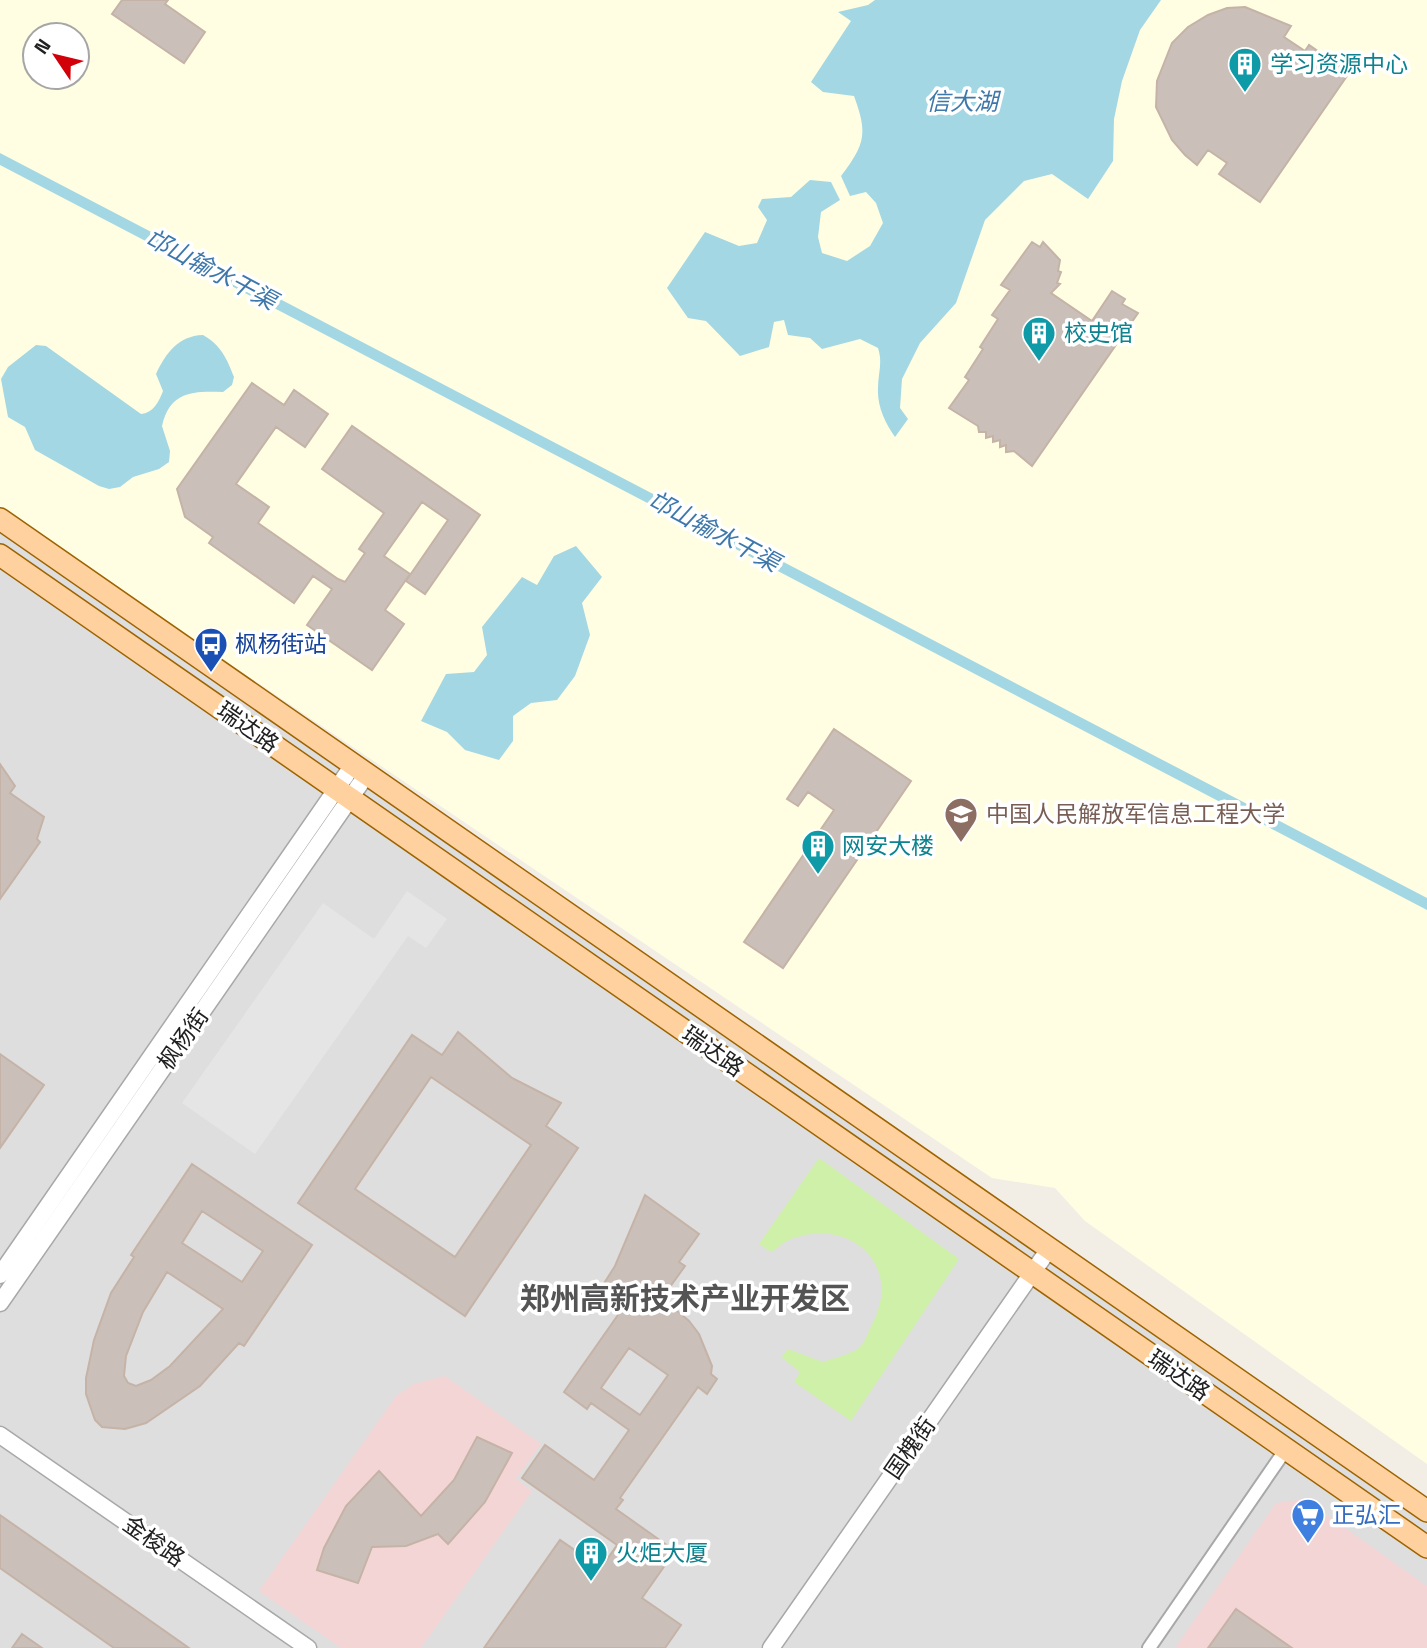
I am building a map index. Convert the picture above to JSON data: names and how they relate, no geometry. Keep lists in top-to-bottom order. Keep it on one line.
{"streets":{"main road":["瑞达路"],"street":["枫杨街","国槐街","金梭路"]},"crossings":[["瑞达路","枫杨街"],["瑞达路","国槐街"]],"districts":["郑州高新技术产业开发区"],"water":["信大湖","邙山输水干渠"],"places":{"building":["学习资源中心","校史馆","网安大楼","火炬大厦"],"bus stop":["枫杨街站"],"school or university":["中国人民解放军信息工程大学"],"supermarket":["正弘汇"]},"north":"top left"}
